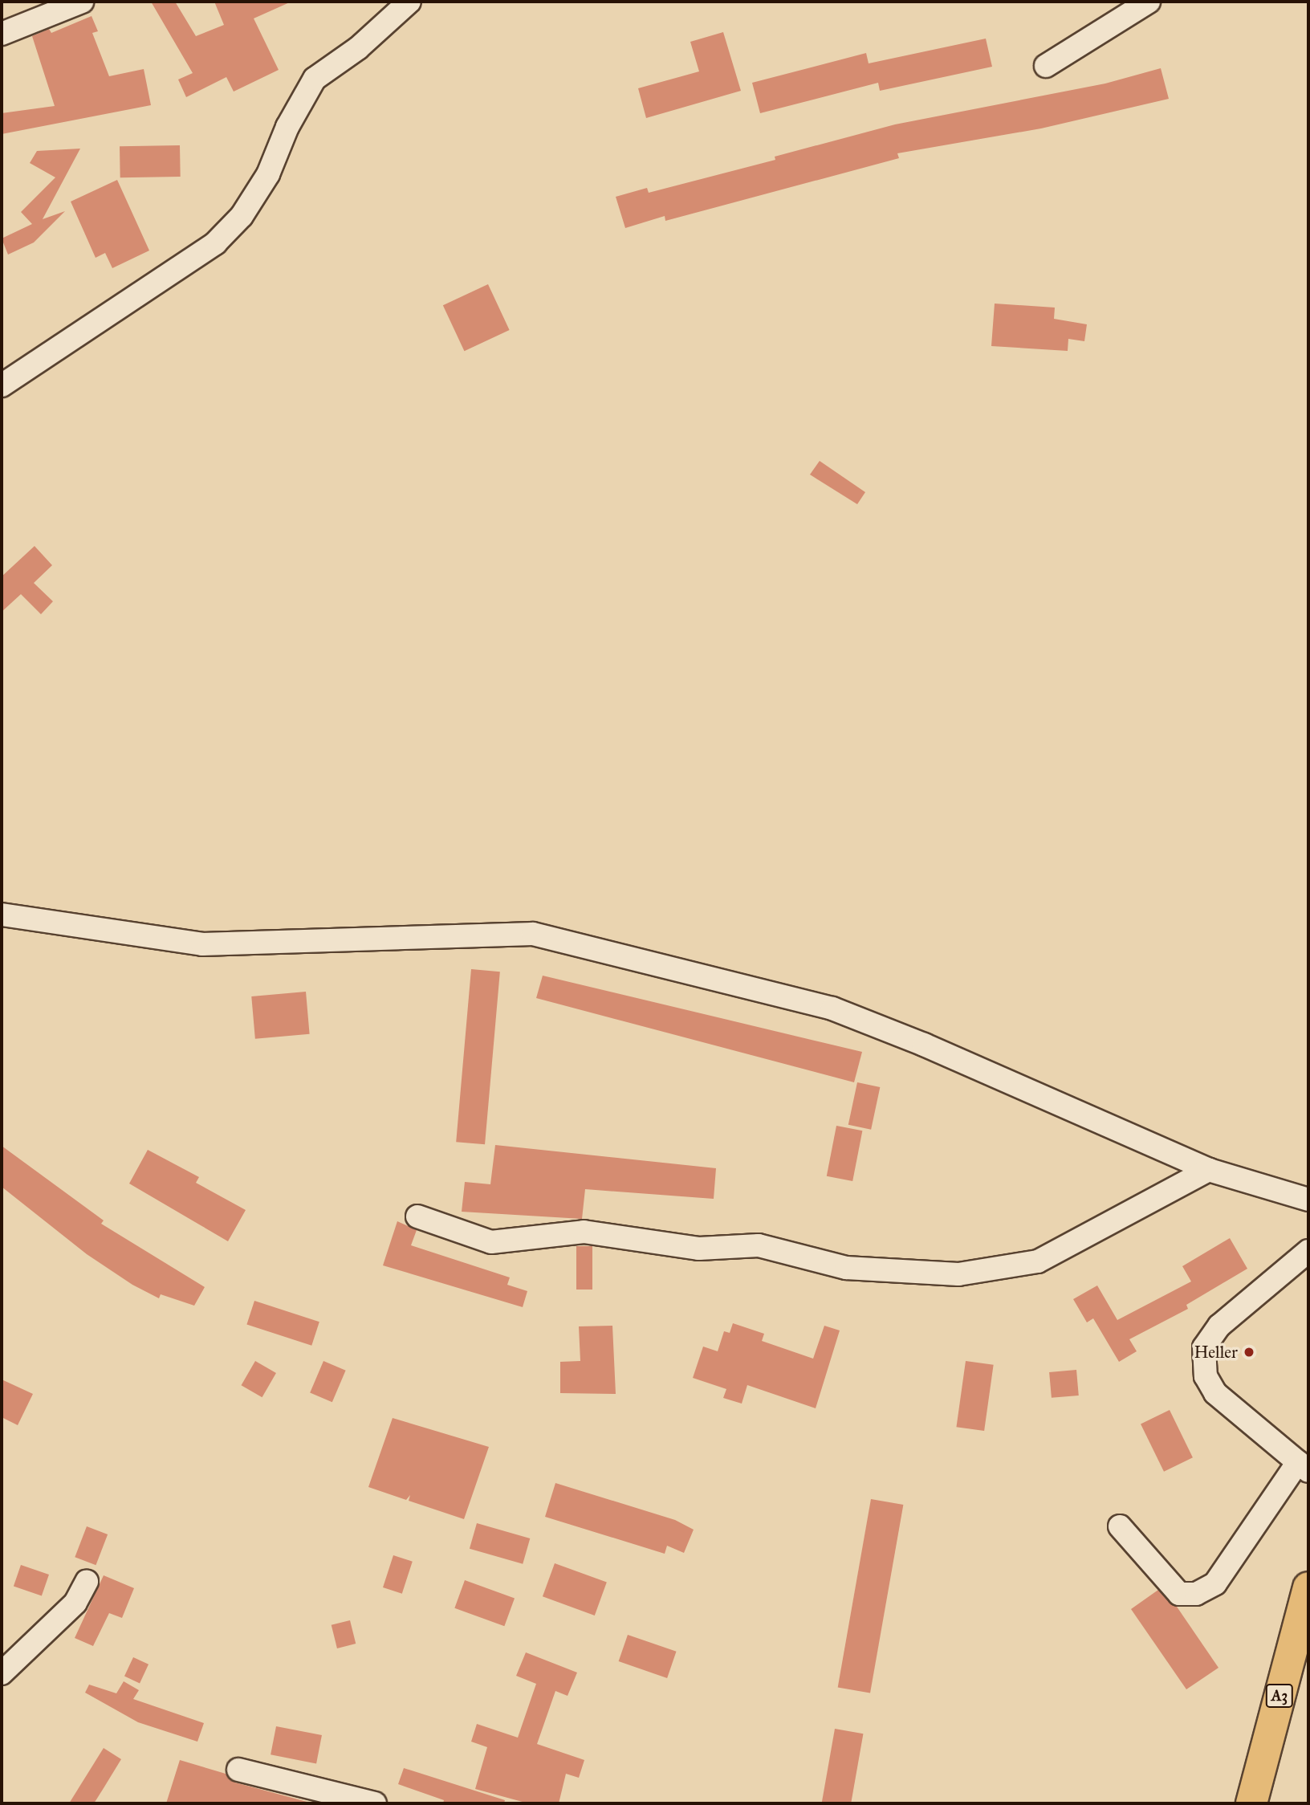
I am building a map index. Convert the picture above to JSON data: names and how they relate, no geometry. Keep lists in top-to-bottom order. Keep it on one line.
{"streets":{"highway":["A3"]},"places":["Heller"]}
